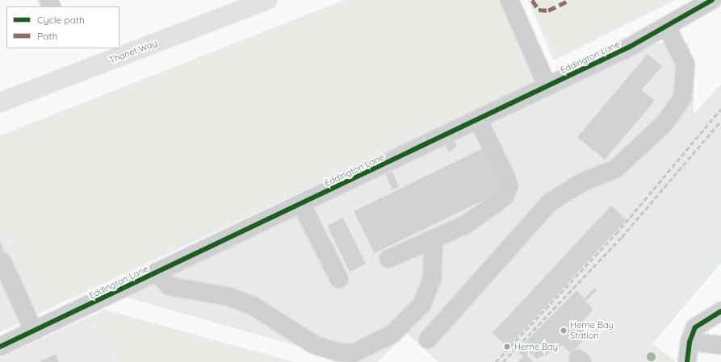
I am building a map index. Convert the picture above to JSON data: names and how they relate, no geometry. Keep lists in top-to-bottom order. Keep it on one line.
{"streets":{"main road":["Thanet Way"],"street":["Eddington Lane"]},"places":["Herne Bay Station","Herne Bay"],"legend":["Cycle path","Path"]}
